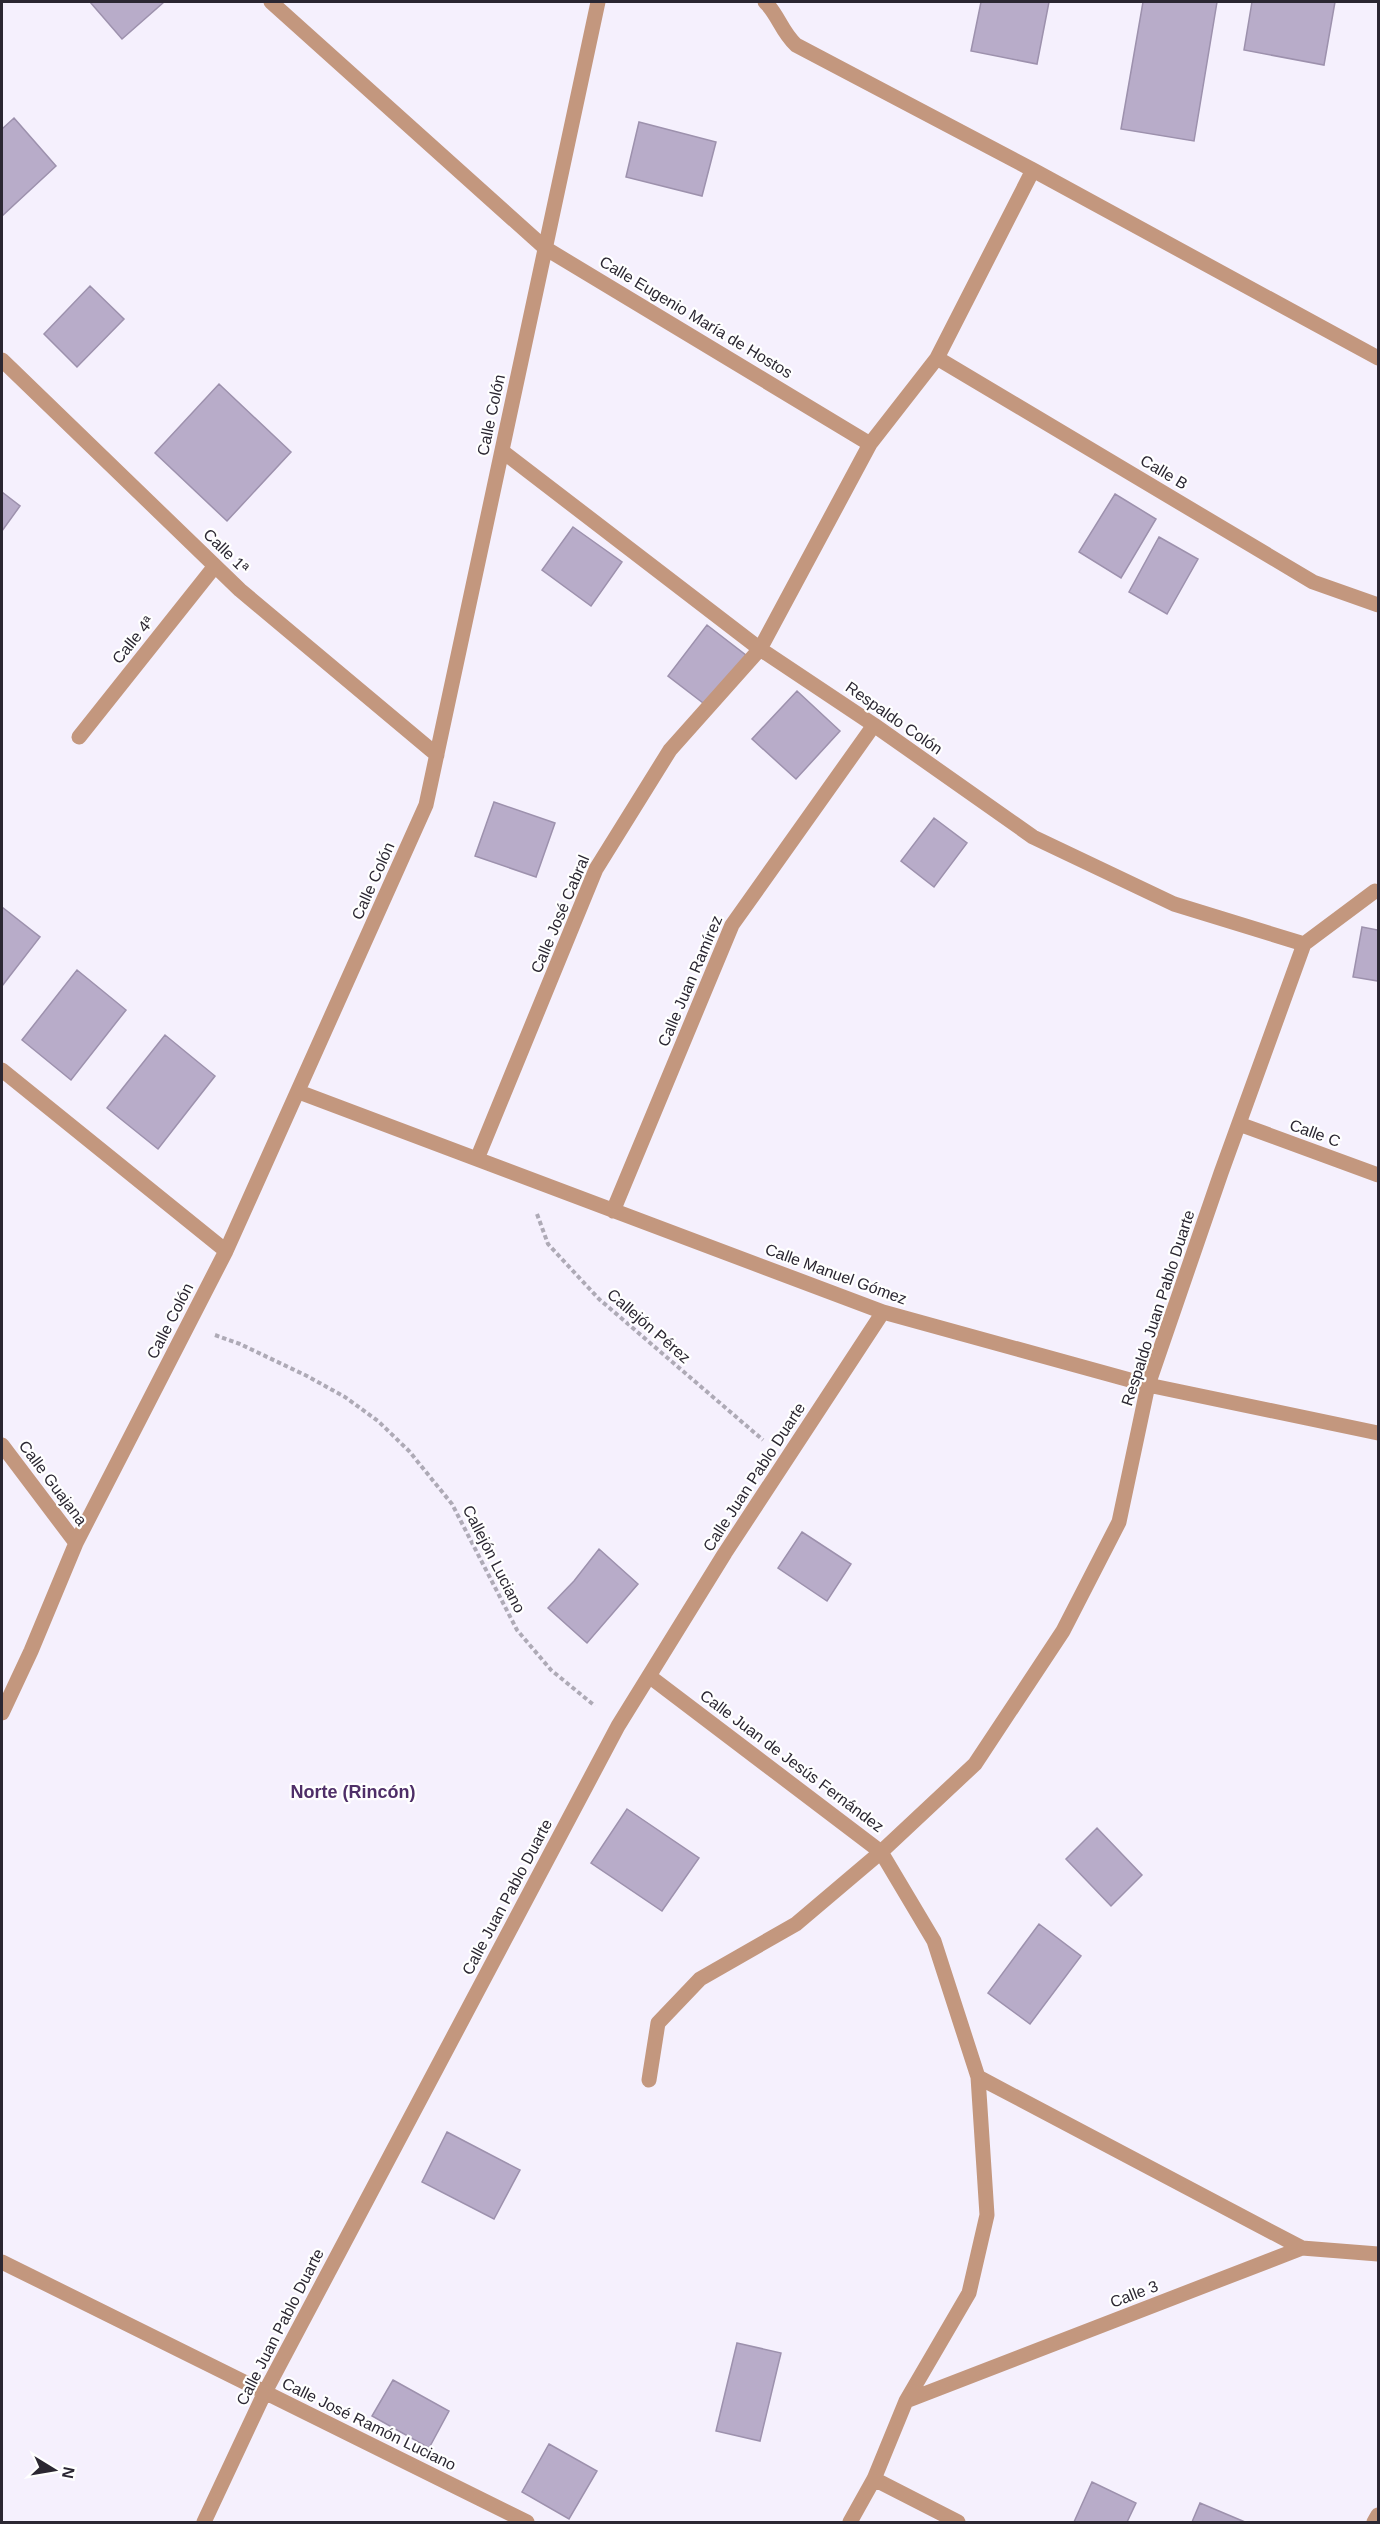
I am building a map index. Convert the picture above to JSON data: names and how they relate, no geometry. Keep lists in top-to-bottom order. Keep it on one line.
{"streets":{"street":["Calle Eugenio María de Hostos","Calle Colón","Calle B","Calle 1ª","Calle 4ª","Respaldo Colón","Calle José Cabral","Calle Juan Ramírez","Calle C","Calle Manuel Gómez","Respaldo Juan Pablo Duarte","Calle Juan Pablo Duarte","Calle Guajana","Calle Juan de Jesús Fernández","Calle 3","Calle José Ramón Luciano"],"path":["Callejón Pérez","Callejón Luciano"]},"crossings":[["Calle Eugenio María de Hostos","Calle Colón"],["Calle Eugenio María de Hostos","Calle José Cabral"],["Calle Colón","Calle 1ª"],["Calle Colón","Respaldo Colón"],["Calle Colón","Calle Manuel Gómez"],["Calle Colón","Calle Guajana"],["Calle Colón","Callejón Luciano"],["Calle 1ª","Calle 4ª"],["Respaldo Colón","Calle José Cabral"],["Respaldo Colón","Calle Juan Ramírez"],["Respaldo Colón","Respaldo Juan Pablo Duarte"],["Calle José Cabral","Calle Manuel Gómez"],["Calle Juan Ramírez","Calle Manuel Gómez"],["Calle C","Respaldo Juan Pablo Duarte"],["Calle Manuel Gómez","Respaldo Juan Pablo Duarte"],["Calle Manuel Gómez","Callejón Pérez"],["Calle Manuel Gómez","Calle Juan Pablo Duarte"],["Respaldo Juan Pablo Duarte","Calle Juan de Jesús Fernández"],["Callejón Pérez","Calle Juan Pablo Duarte"],["Calle Juan Pablo Duarte","Callejón Luciano"],["Calle Juan Pablo Duarte","Calle Juan de Jesús Fernández"],["Calle Juan Pablo Duarte","Calle José Ramón Luciano"],["Calle Juan de Jesús Fernández","Calle 3"]],"districts":["Norte (Rincón)"],"north":"right"}
